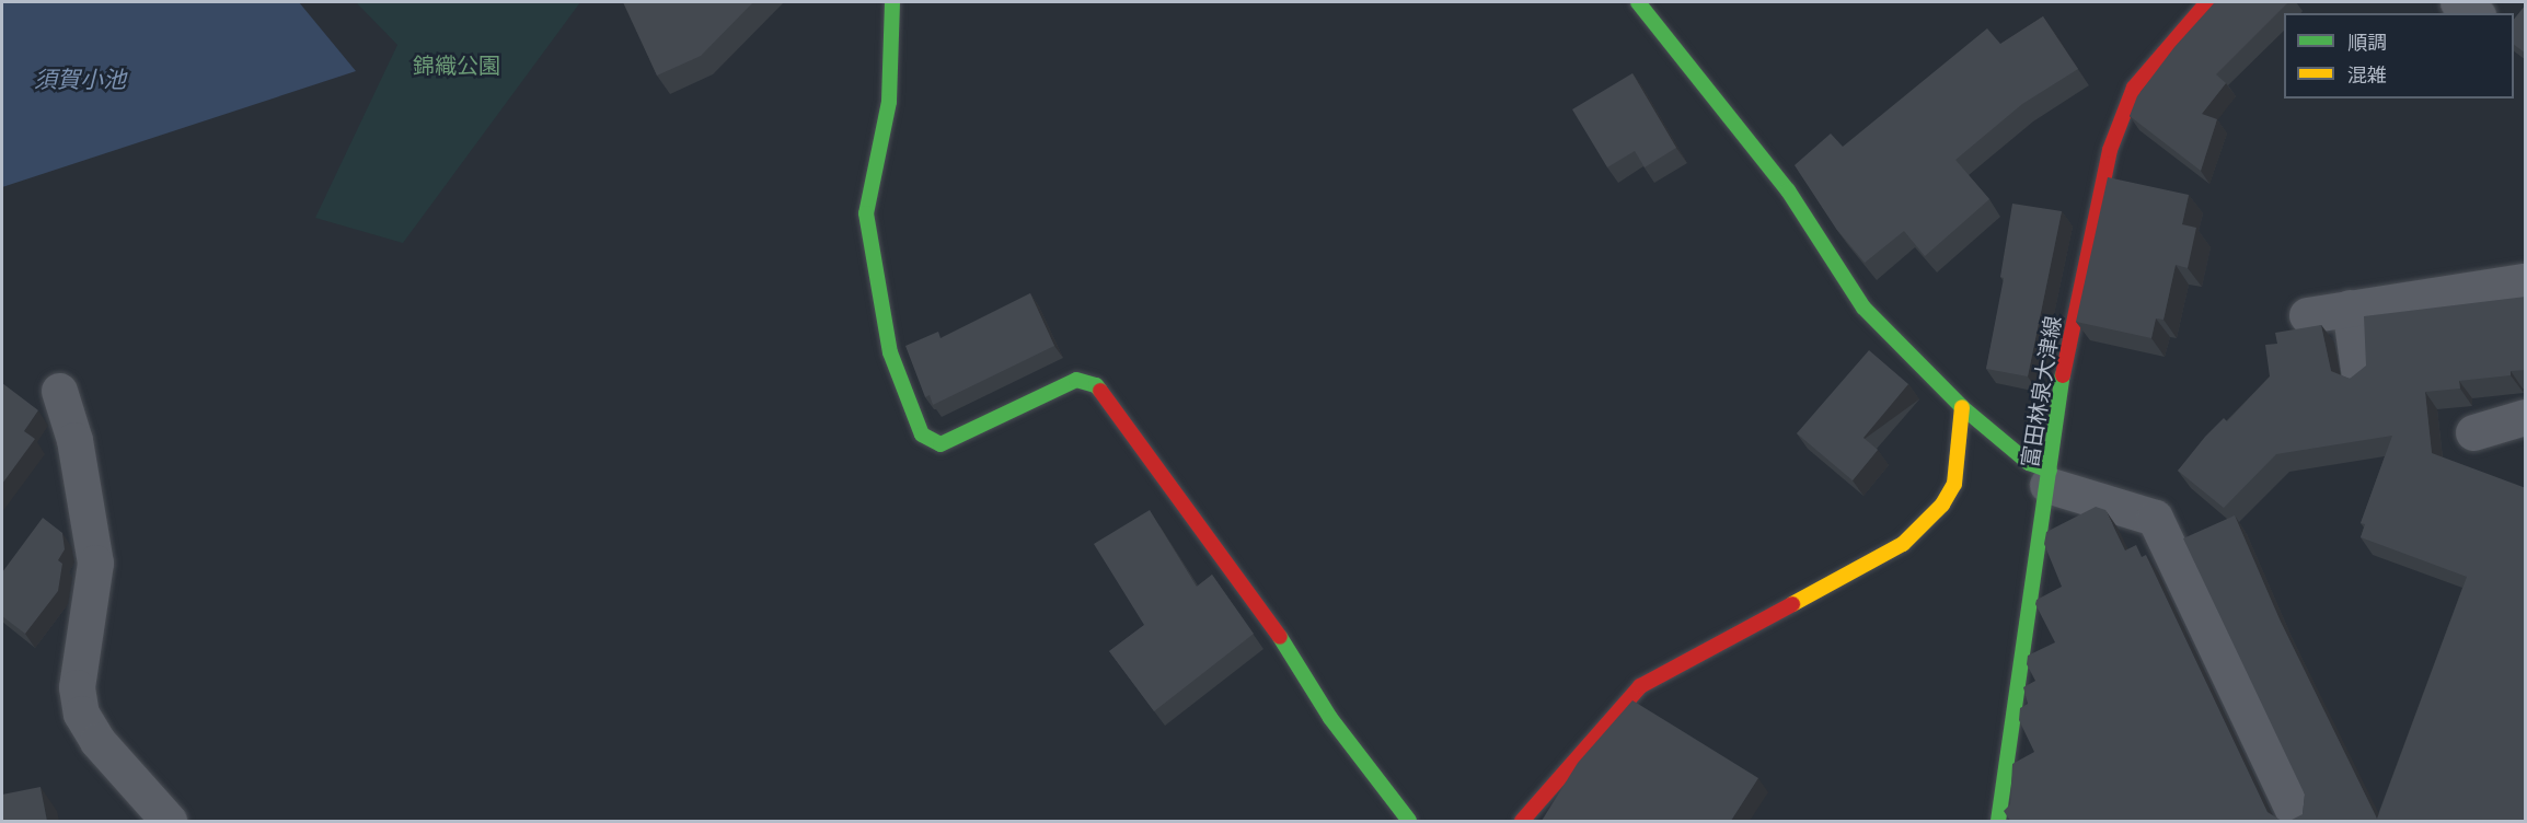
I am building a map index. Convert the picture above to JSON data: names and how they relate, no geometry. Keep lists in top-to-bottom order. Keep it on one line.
{"streets":{"street":["富田林泉大津線"]},"water":["須賀小池"],"parks":["錦織公園"],"legend":["順調","混雑"]}
